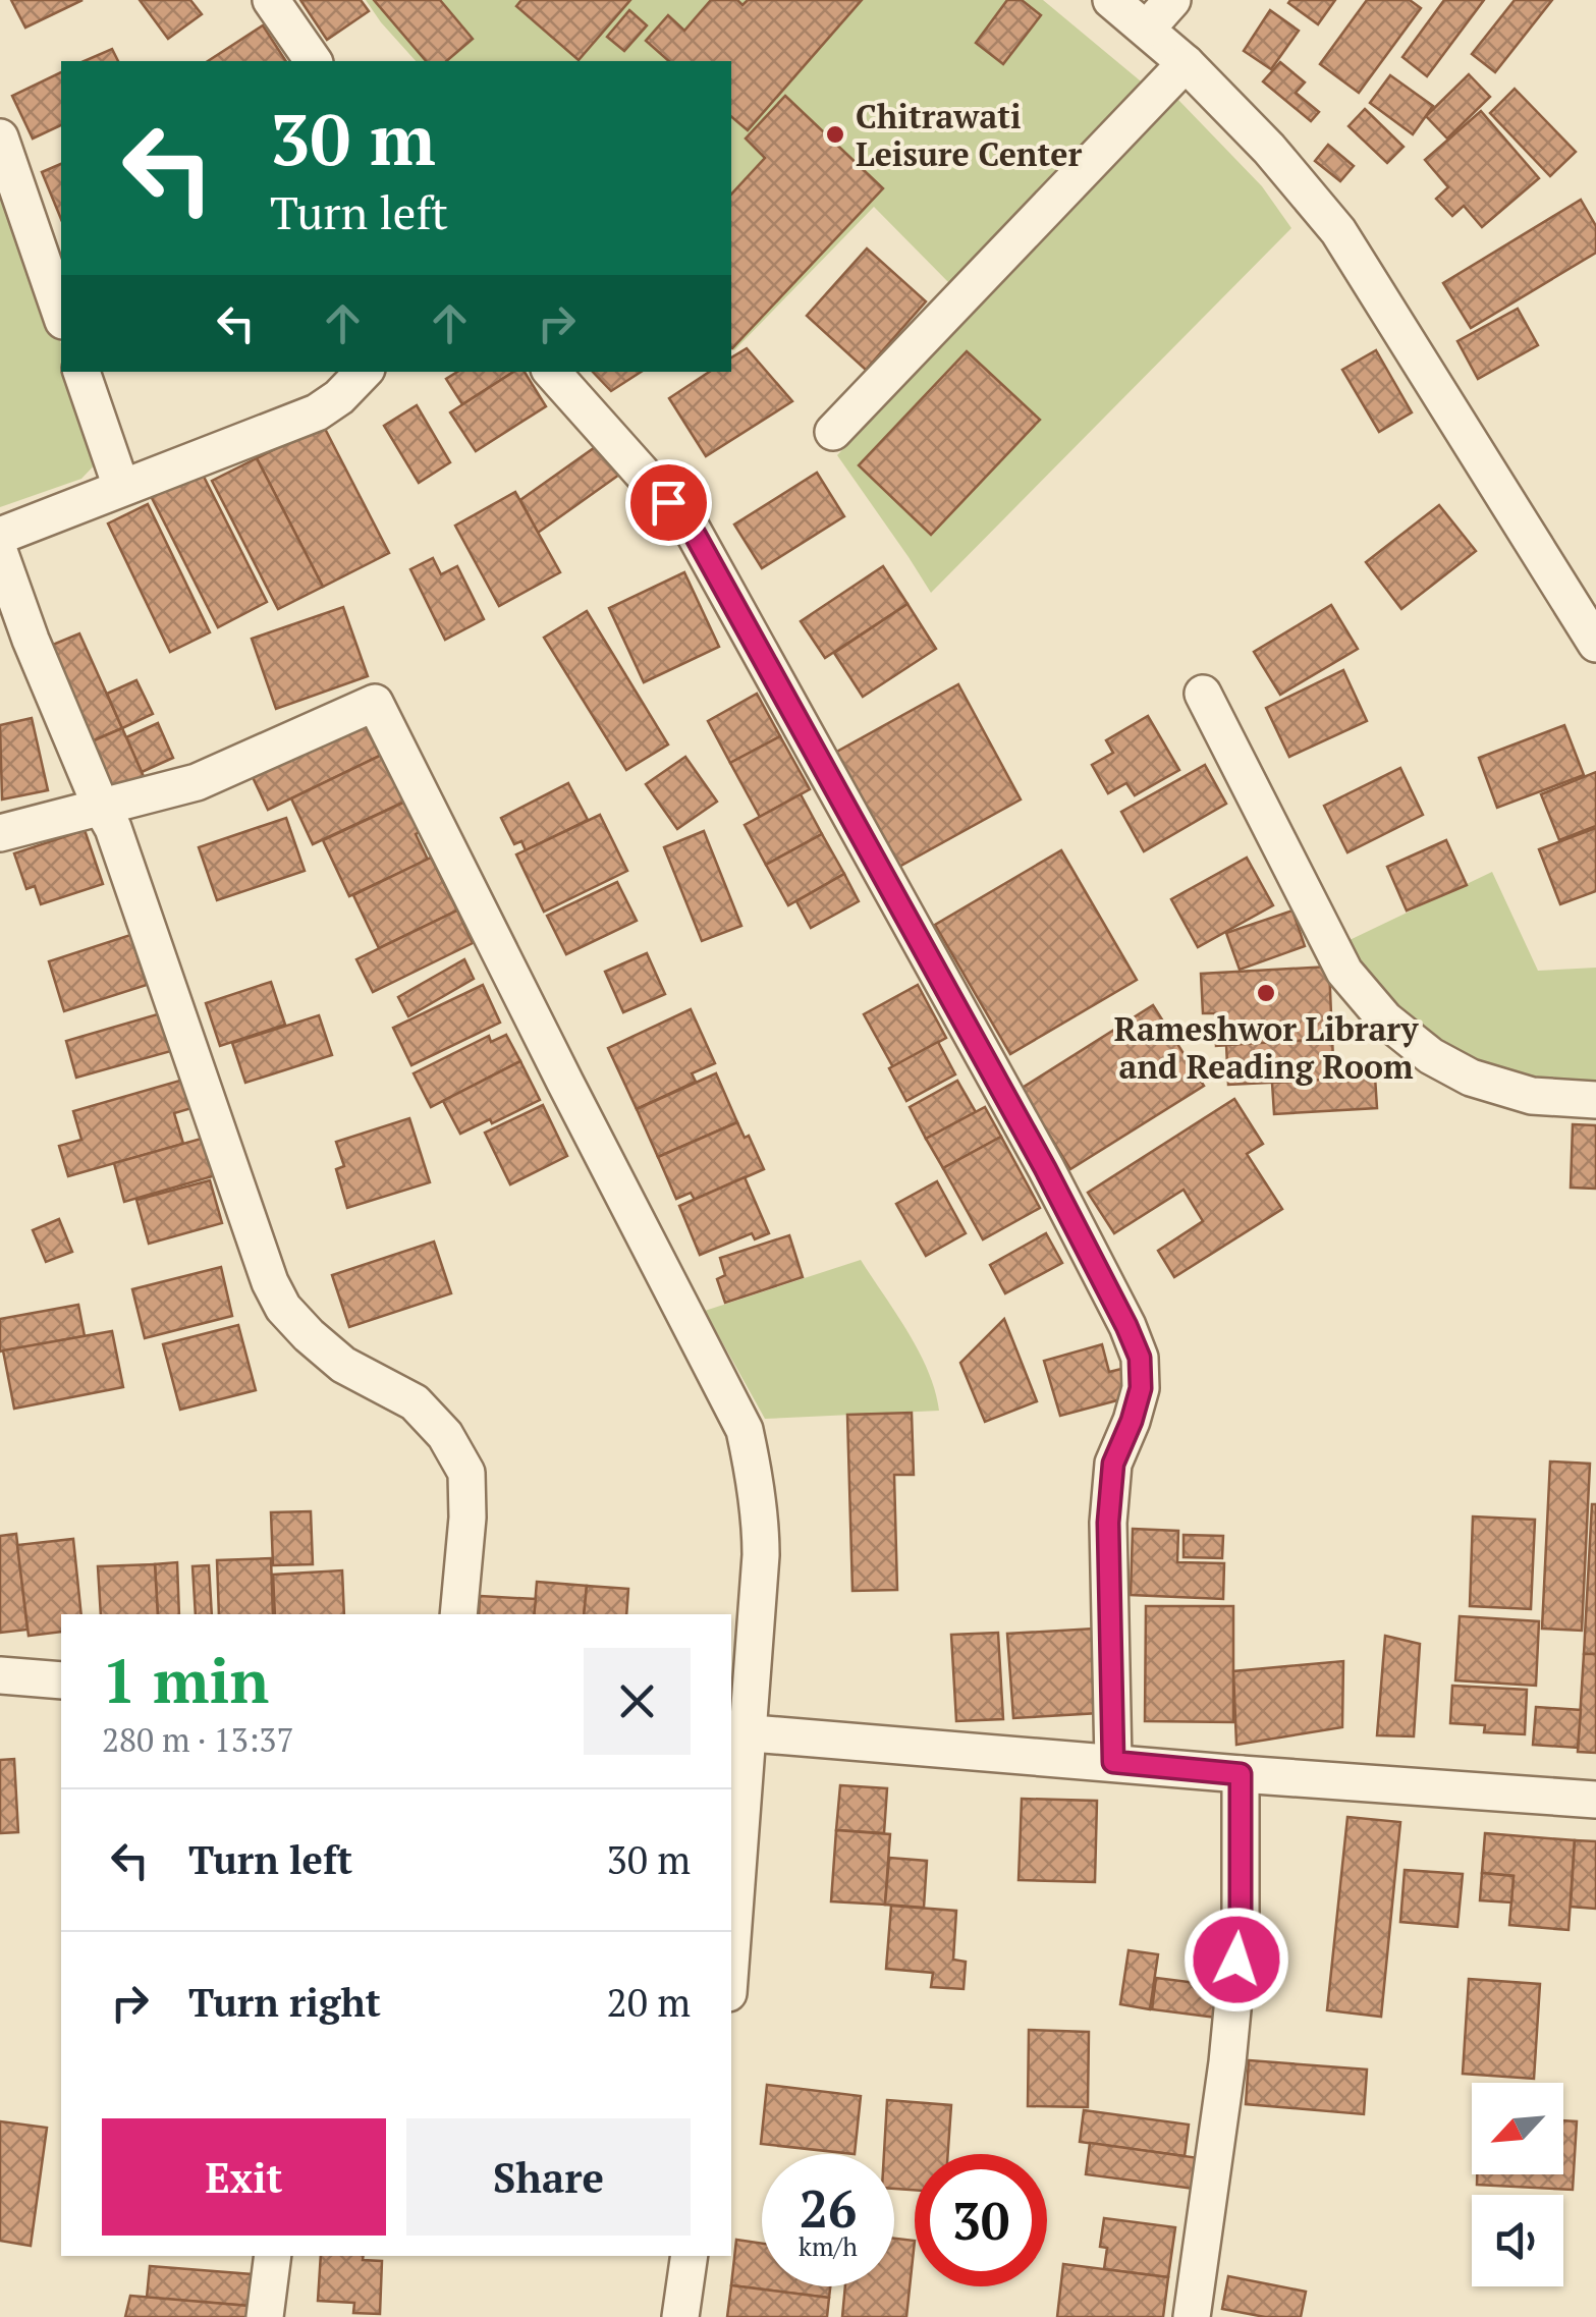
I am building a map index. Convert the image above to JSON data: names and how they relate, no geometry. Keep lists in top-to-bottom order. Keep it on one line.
{"places":["Chitrawati Leisure Center","Rameshwor Library and Reading Room"],"north":"bottom left","page":{"turn":["30 m","Turn left"],"heading":["1 min","280 m · 13:37"],"list":[{"name":"Turn left","value":"30 m"},{"name":"Turn right","value":"20 m"}],"buttons":["Exit","Share"],"speed":"26 km/h","limit":"30"}}
